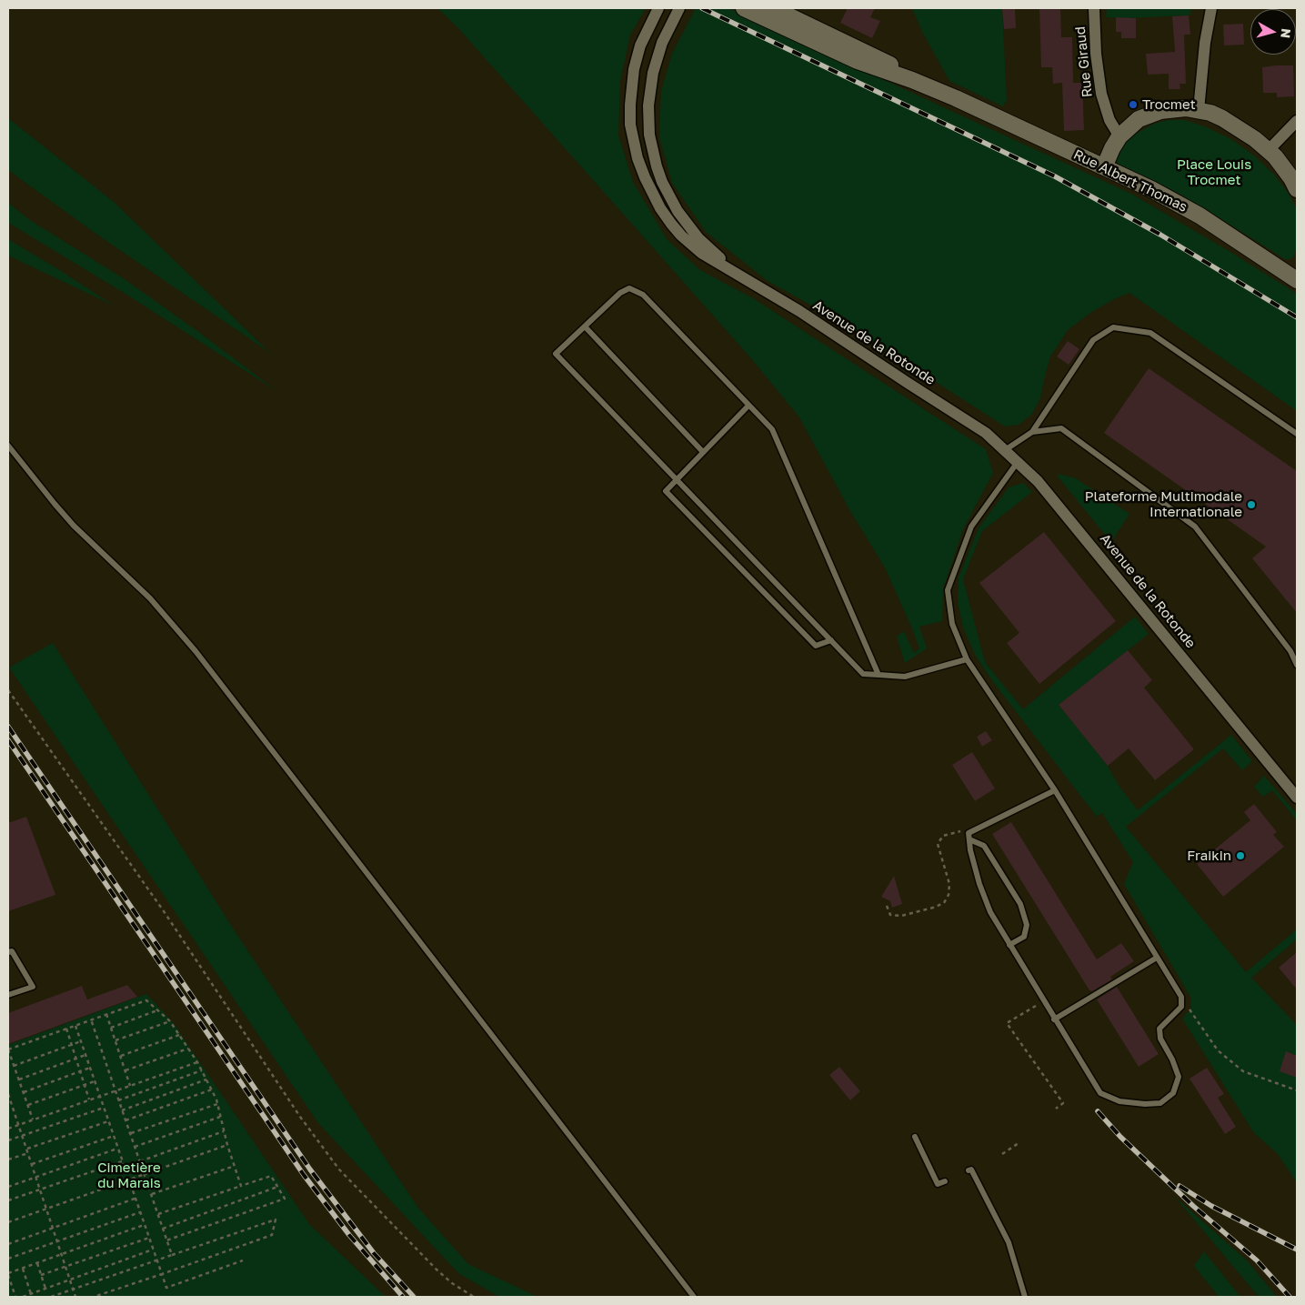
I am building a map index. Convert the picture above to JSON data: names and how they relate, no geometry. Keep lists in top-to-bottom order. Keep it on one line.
{"streets":{"street":["Rue Giraud","Rue Albert Thomas","Avenue de la Rotonde"]},"parks":["Place Louis Trocmet","Cimetière du Marais"],"places":["Trocmet","Plateforme Multimodale Internationale","Fraikin"],"north":"right"}
